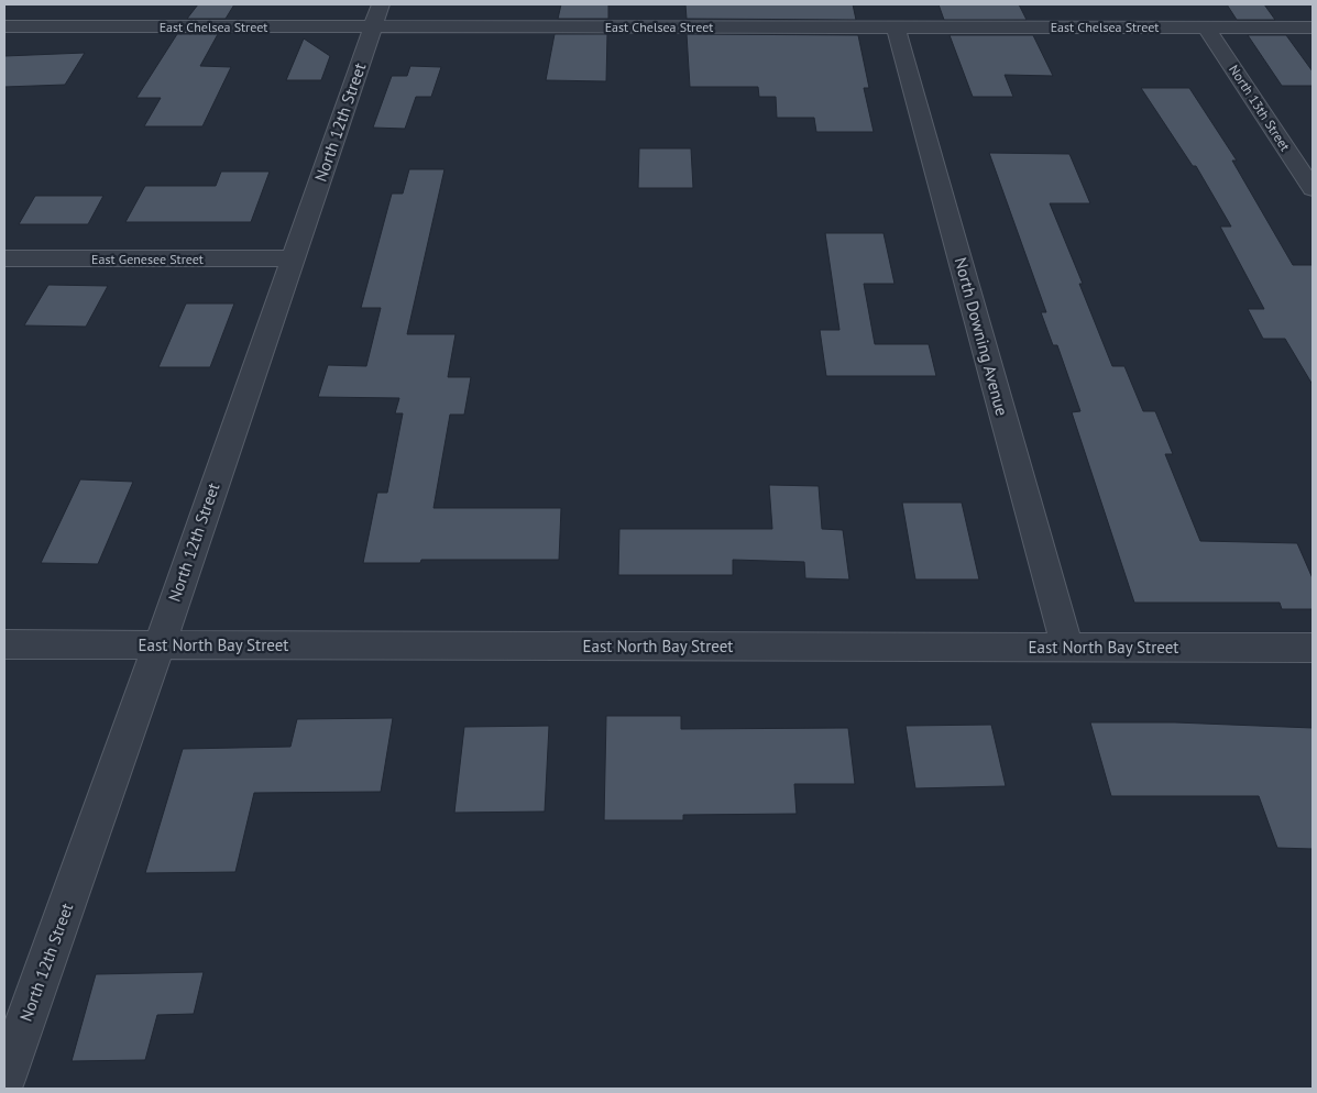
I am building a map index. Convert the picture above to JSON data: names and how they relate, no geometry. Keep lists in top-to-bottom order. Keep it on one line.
{"streets":{"street":["East Chelsea Street","North 13th Street","North 12th Street","East Genesee Street","North Downing Avenue","East North Bay Street"]},"crossings":[["East Chelsea Street","North 13th Street"],["East Chelsea Street","North 12th Street"],["East Chelsea Street","North Downing Avenue"],["North 12th Street","East Genesee Street"],["North 12th Street","East North Bay Street"],["North Downing Avenue","East North Bay Street"]]}
